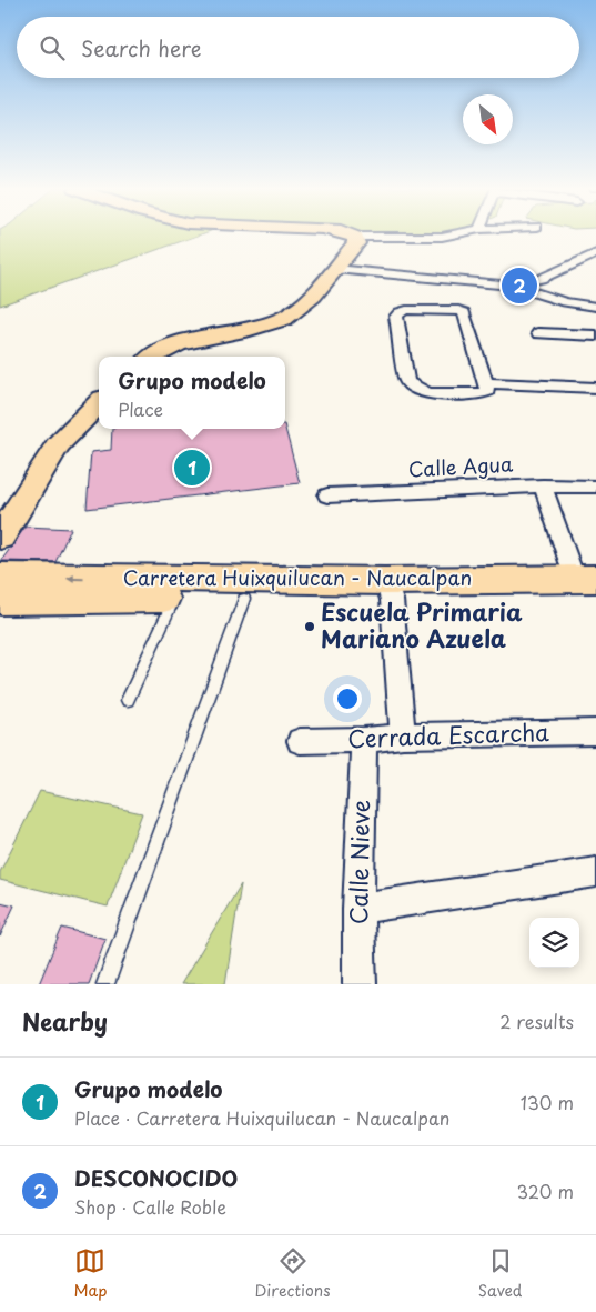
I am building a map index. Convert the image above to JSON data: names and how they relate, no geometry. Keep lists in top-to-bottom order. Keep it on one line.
{"streets":{"main road":["Carretera Huixquilucan - Naucalpan"],"street":["Calle Agua","Cerrada Escarcha","Calle Nieve"]},"crossings":[["Cerrada Escarcha","Calle Nieve"]],"places":["Escuela Primaria Mariano Azuela"],"north":"bottom right","page":{"search":"Search here","pins":["2","1"],"popup":["Grupo modelo","Place"],"heading":["Nearby","2 results"],"list":[{"mark":"1","name":"Grupo modelo","note":"Place · Carretera Huixquilucan - Naucalpan","value":"130 m"},{"mark":"2","name":"DESCONOCIDO","note":"Shop · Calle Roble","value":"320 m"}],"nav":["Map","Directions","Saved"]}}
